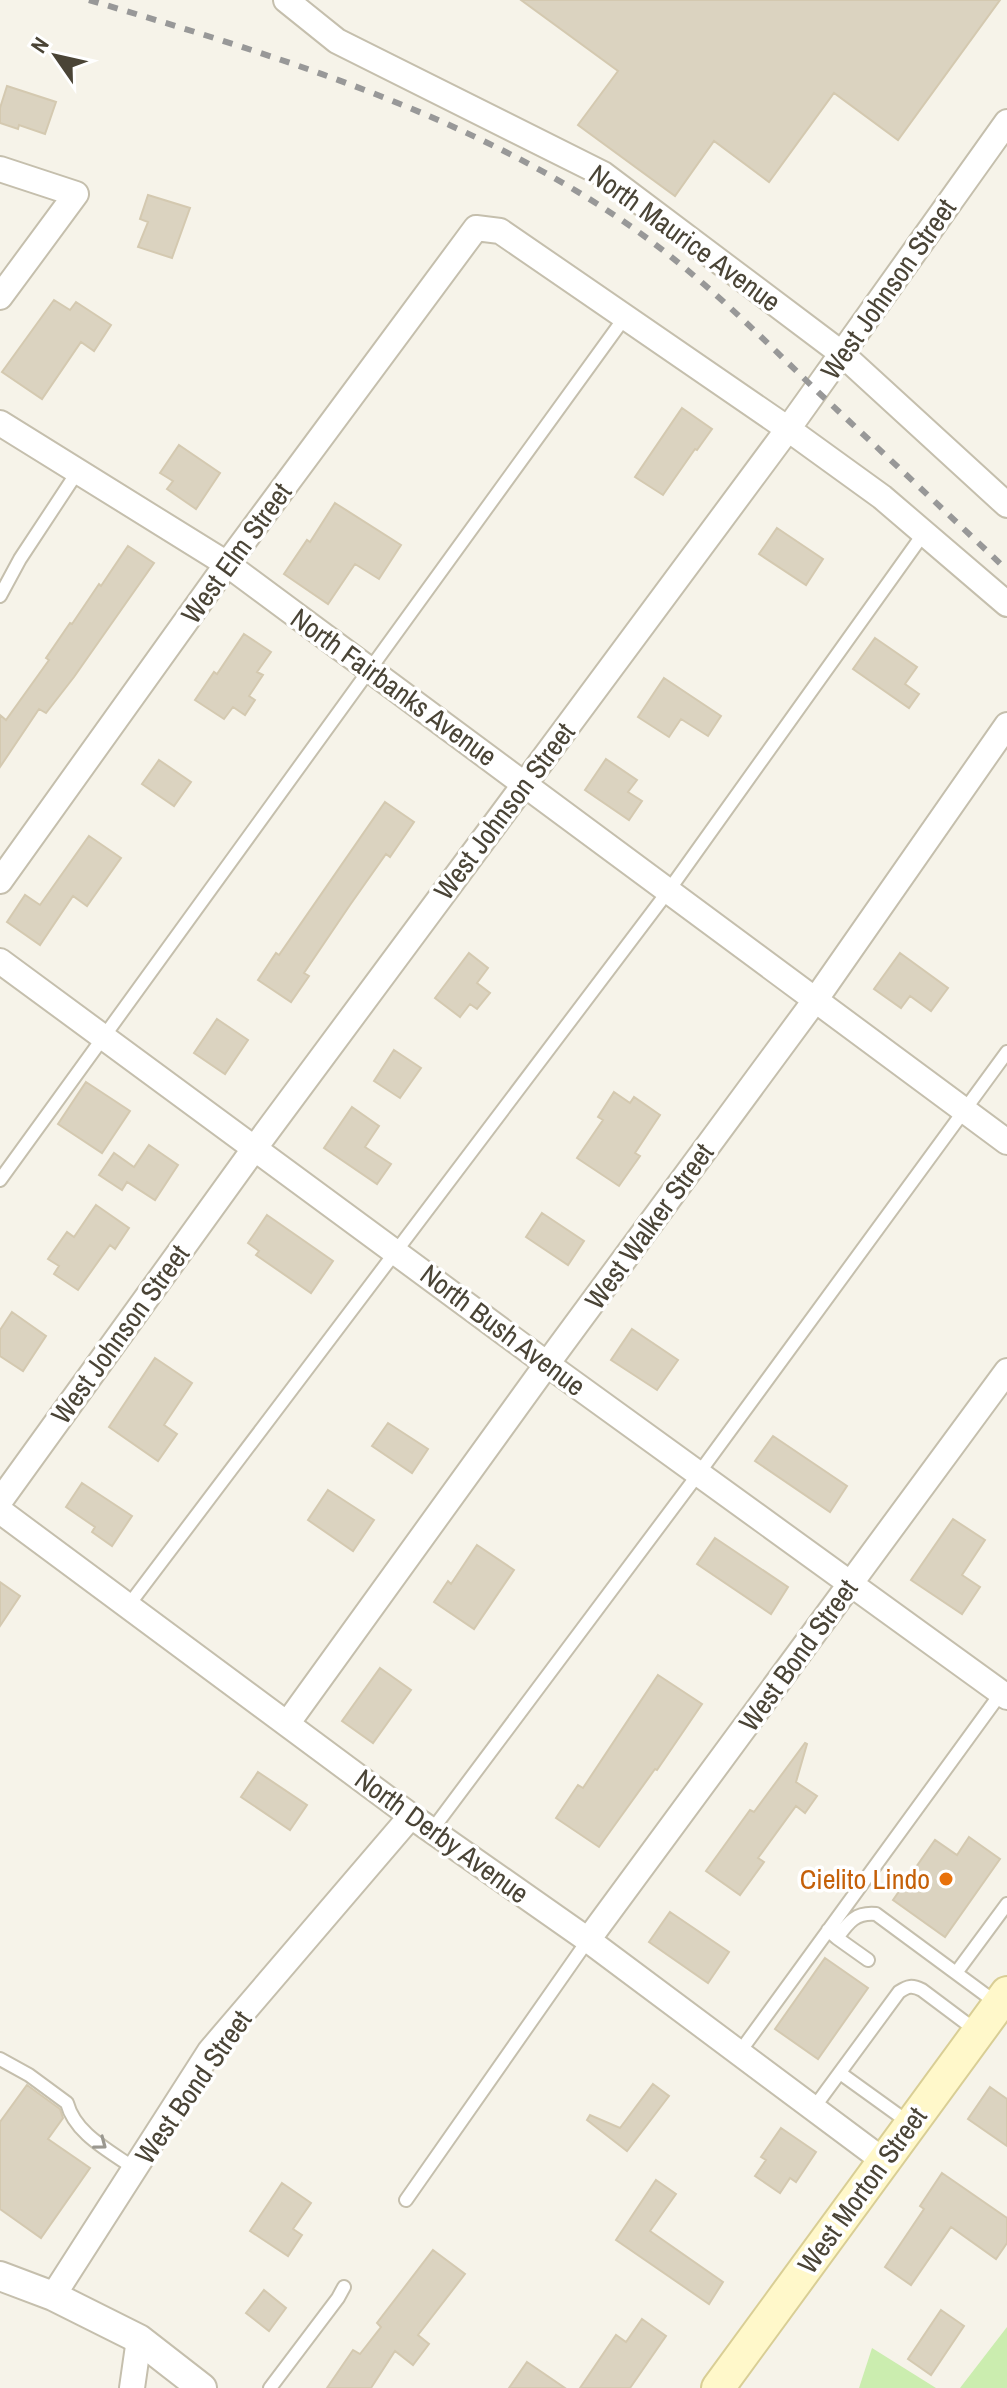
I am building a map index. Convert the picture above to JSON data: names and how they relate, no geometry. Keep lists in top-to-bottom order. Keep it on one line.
{"streets":{"main road":["West Morton Street"],"street":["North Maurice Avenue","West Johnson Street","West Elm Street","North Fairbanks Avenue","West Walker Street","North Bush Avenue","West Bond Street","North Derby Avenue"]},"crossings":[["North Maurice Avenue","West Johnson Street"],["West Johnson Street","North Fairbanks Avenue"],["West Johnson Street","North Bush Avenue"],["West Elm Street","North Fairbanks Avenue"],["North Fairbanks Avenue","West Walker Street"],["West Walker Street","North Bush Avenue"],["West Walker Street","North Derby Avenue"],["North Bush Avenue","West Bond Street"],["West Bond Street","North Derby Avenue"],["North Derby Avenue","West Morton Street"]],"places":["Cielito Lindo"],"north":"top left"}
